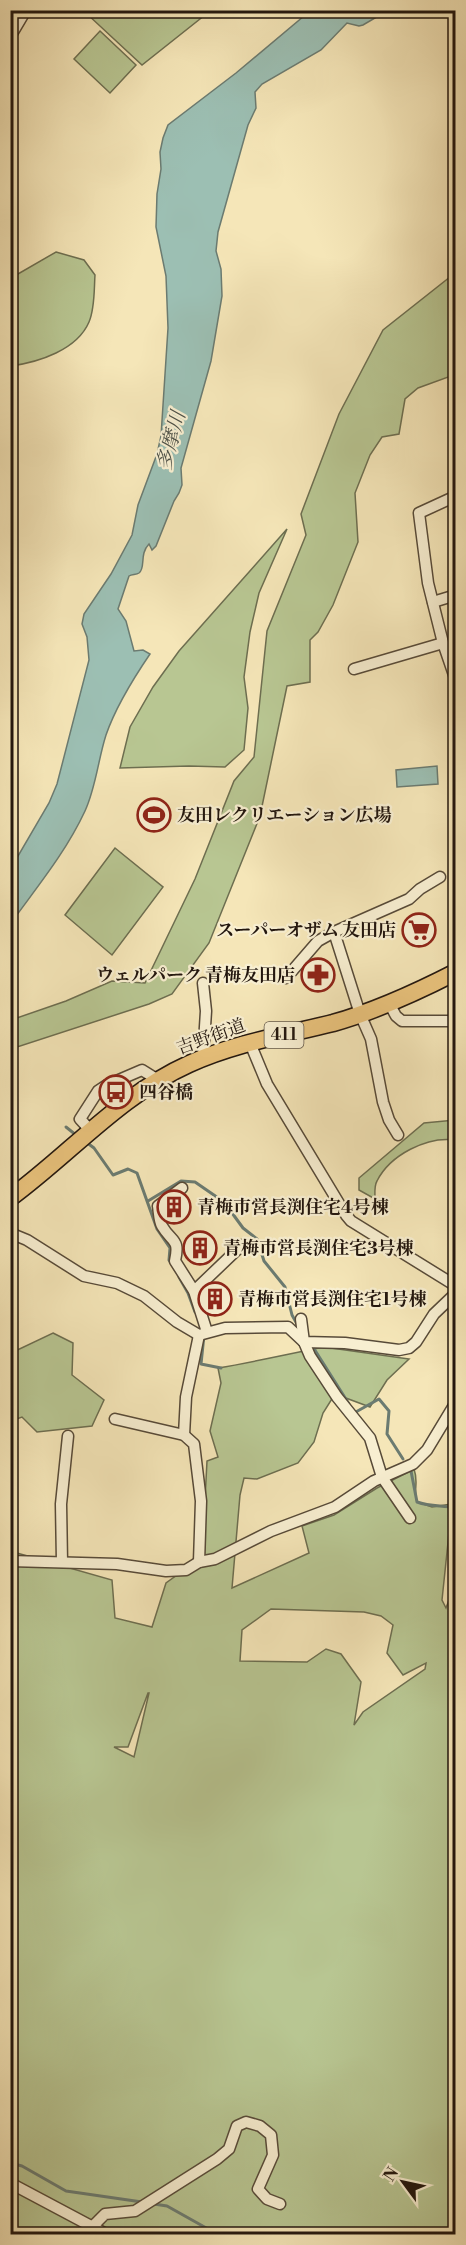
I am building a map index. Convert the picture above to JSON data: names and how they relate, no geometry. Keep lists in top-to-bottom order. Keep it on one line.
{"streets":{"highway":["411","吉野街道"]},"water":["多摩川"],"places":{"sports":["友田レクリエーション広場"],"supermarket":["スーパーオザム 友田店"],"pharmacy":["ウェルパーク 青梅友田店"],"bus stop":["四谷橋"],"building":["青梅市営長渕住宅4号棟","青梅市営長渕住宅3号棟","青梅市営長渕住宅1号棟"]},"north":"top left"}
